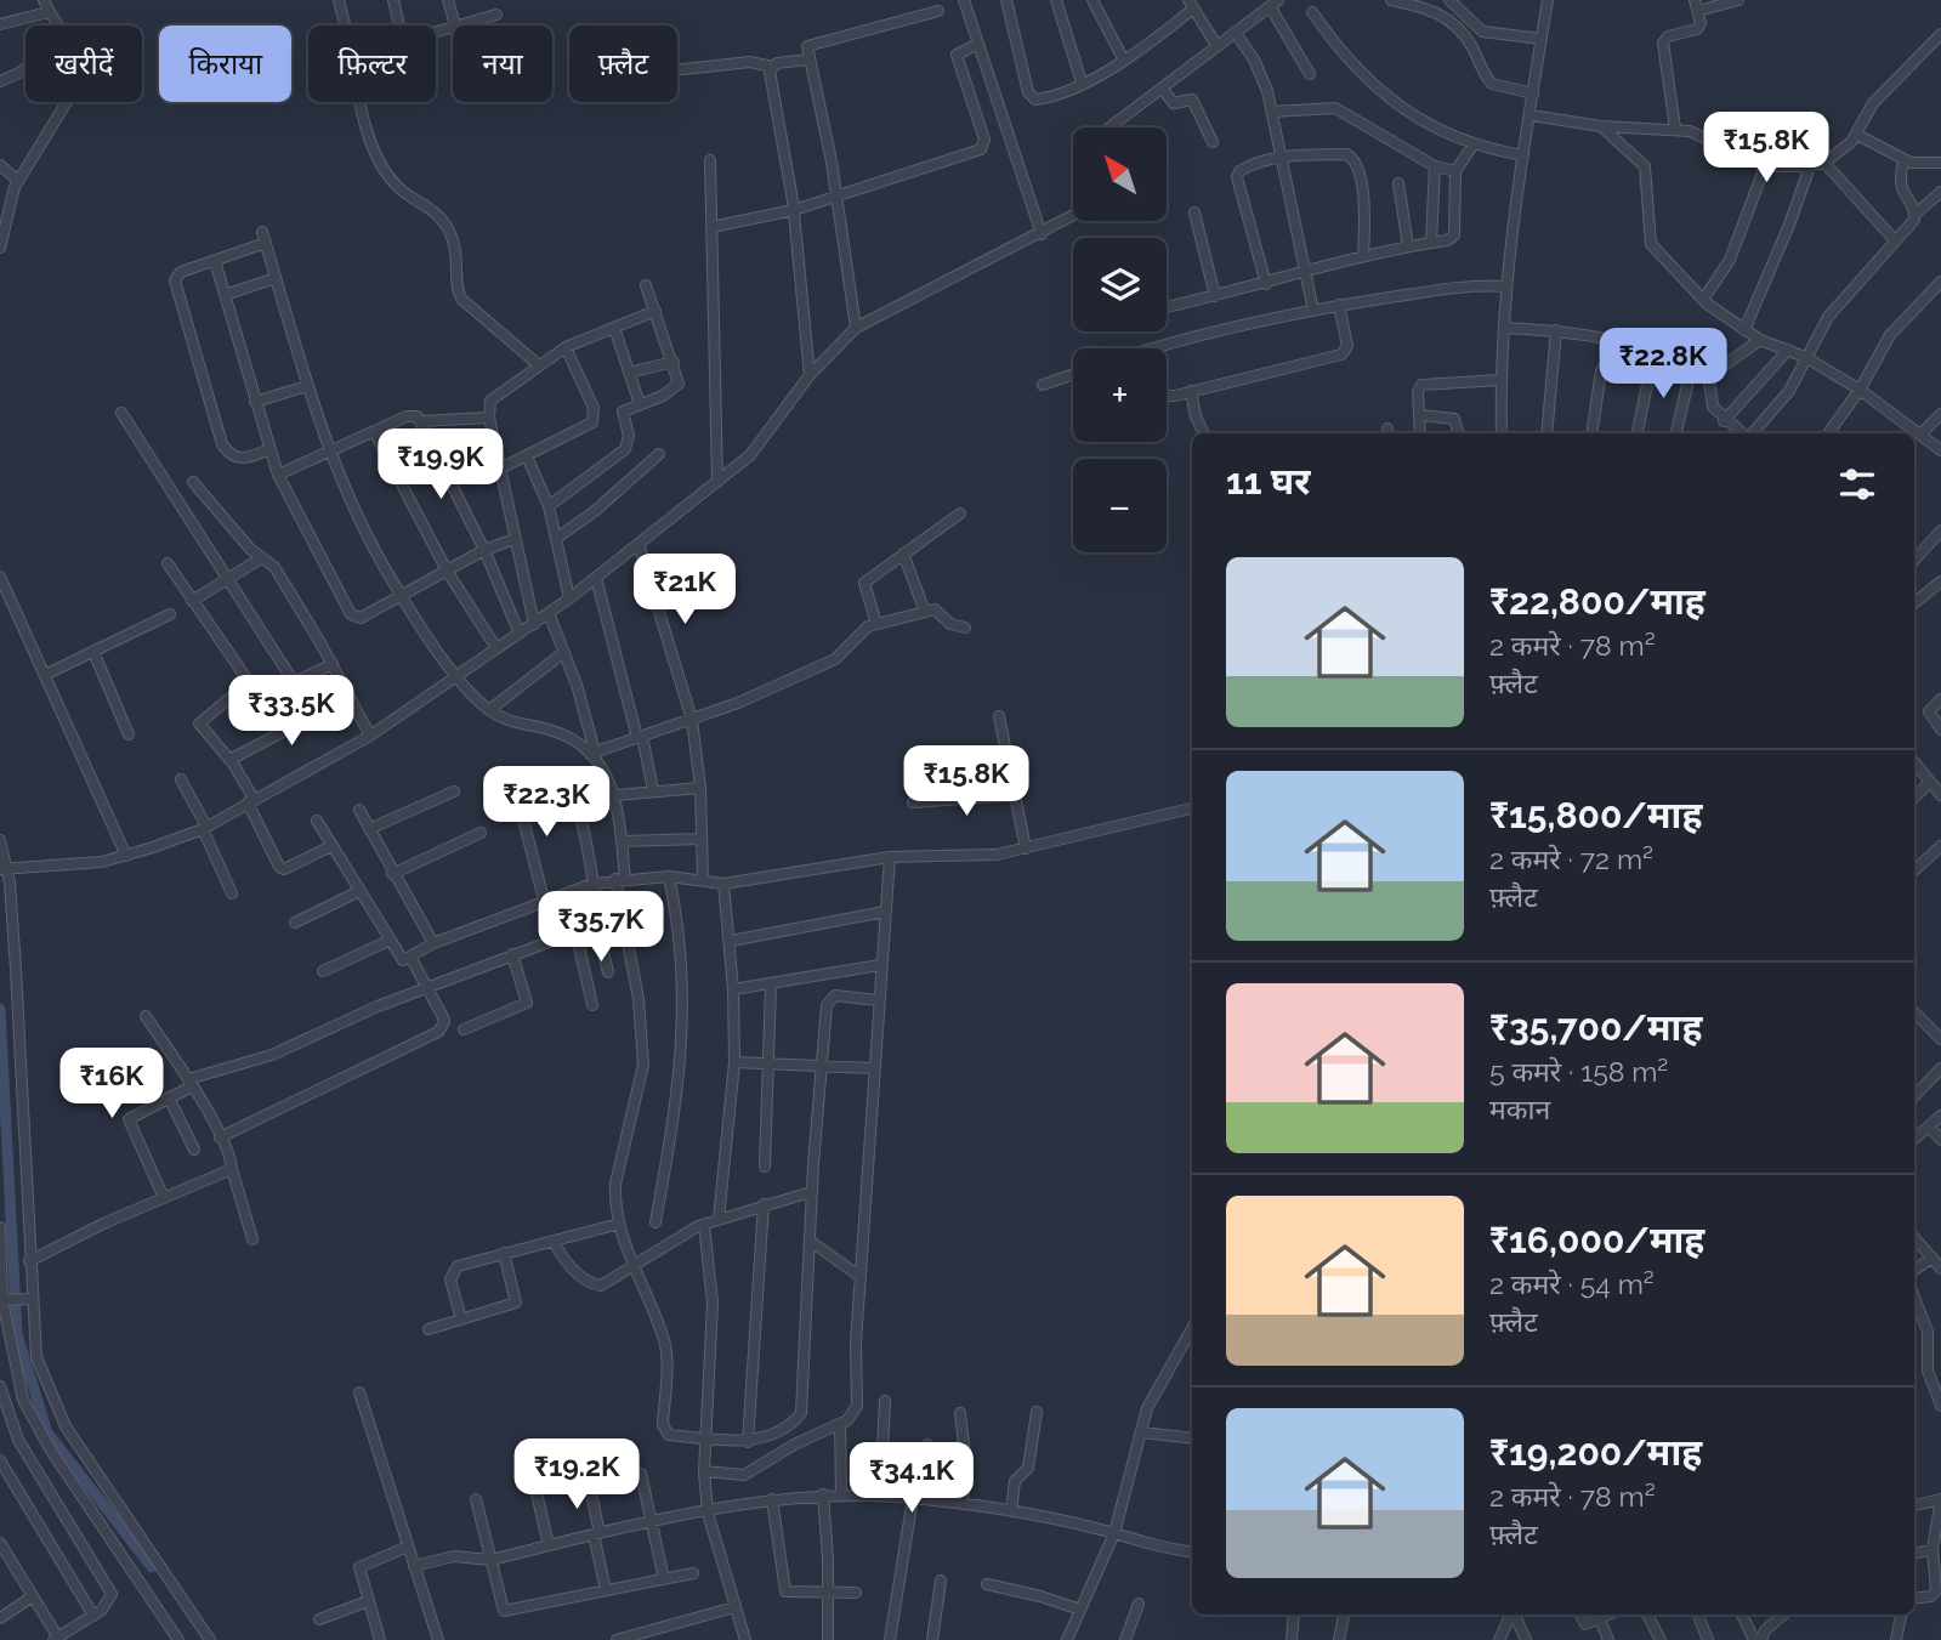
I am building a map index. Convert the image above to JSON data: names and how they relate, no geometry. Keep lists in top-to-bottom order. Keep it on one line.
{"north":"top left","page":{"chip":["खरीदें","किराया","फ़िल्टर","नया","फ़्लैट"],"price":["₹15.8K","₹22.8K","₹19.9K","₹21K","₹33.5K","₹15.8K","₹22.3K","₹35.7K","₹16K","₹19.2K","₹34.1K"],"map_buttons":["+","−"],"heading":"11 घर","list":[{"name":"₹22,800/माह","note":"2 कमरे · 78 m² · फ़्लैट"},{"name":"₹15,800/माह","note":"2 कमरे · 72 m² · फ़्लैट"},{"name":"₹35,700/माह","note":"5 कमरे · 158 m² · मकान"},{"name":"₹16,000/माह","note":"2 कमरे · 54 m² · फ़्लैट"},{"name":"₹19,200/माह","note":"2 कमरे · 78 m² · फ़्लैट"}]}}
